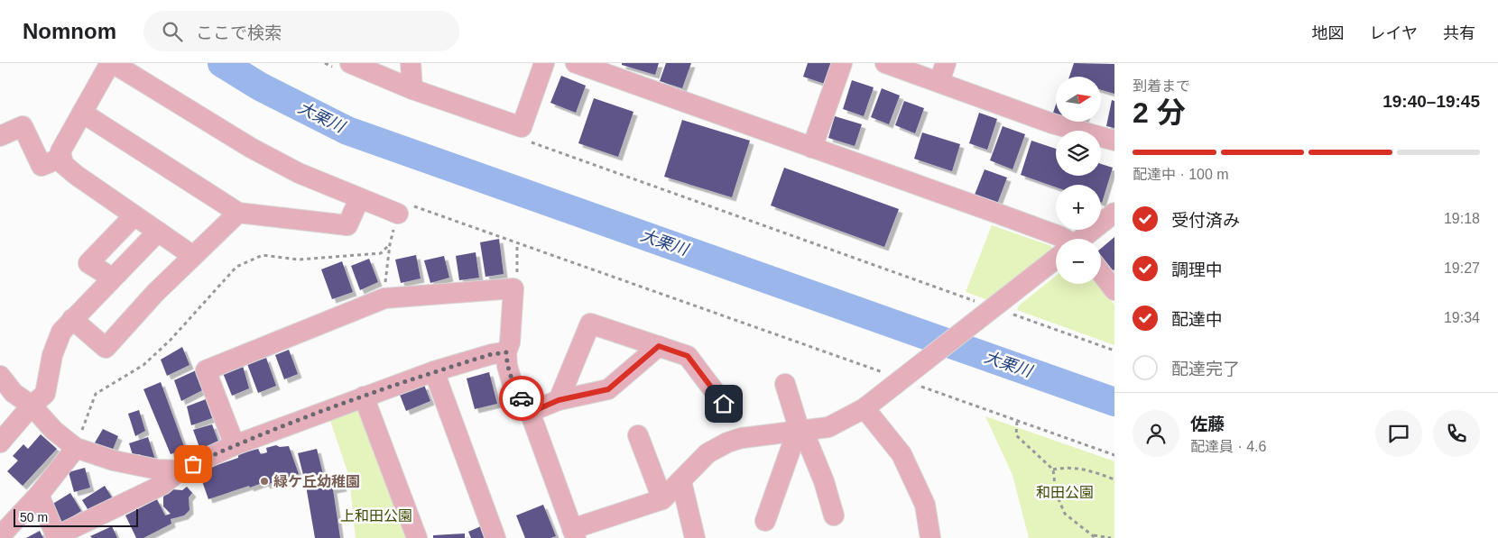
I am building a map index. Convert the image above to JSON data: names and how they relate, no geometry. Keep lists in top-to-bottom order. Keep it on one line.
{"water":["大栗川"],"parks":["和田公園","上和田公園"],"places":["緑ケ丘幼稚園"],"scale_bar":"50 m","north":"right","page":{"header":"Nomnom","search":"ここで検索","nav":["地図","レイヤ","共有"],"heading":["2 分","到着まで","19:40–19:45"],"panel":["佐藤","配達員 · 4.6"],"map_buttons":["+","−"],"bar":"配達中 · 100 m","list":[["受付済み","19:18"],["調理中","19:27"],["配達中","19:34"],"配達完了"],"scale":"50 m"}}
